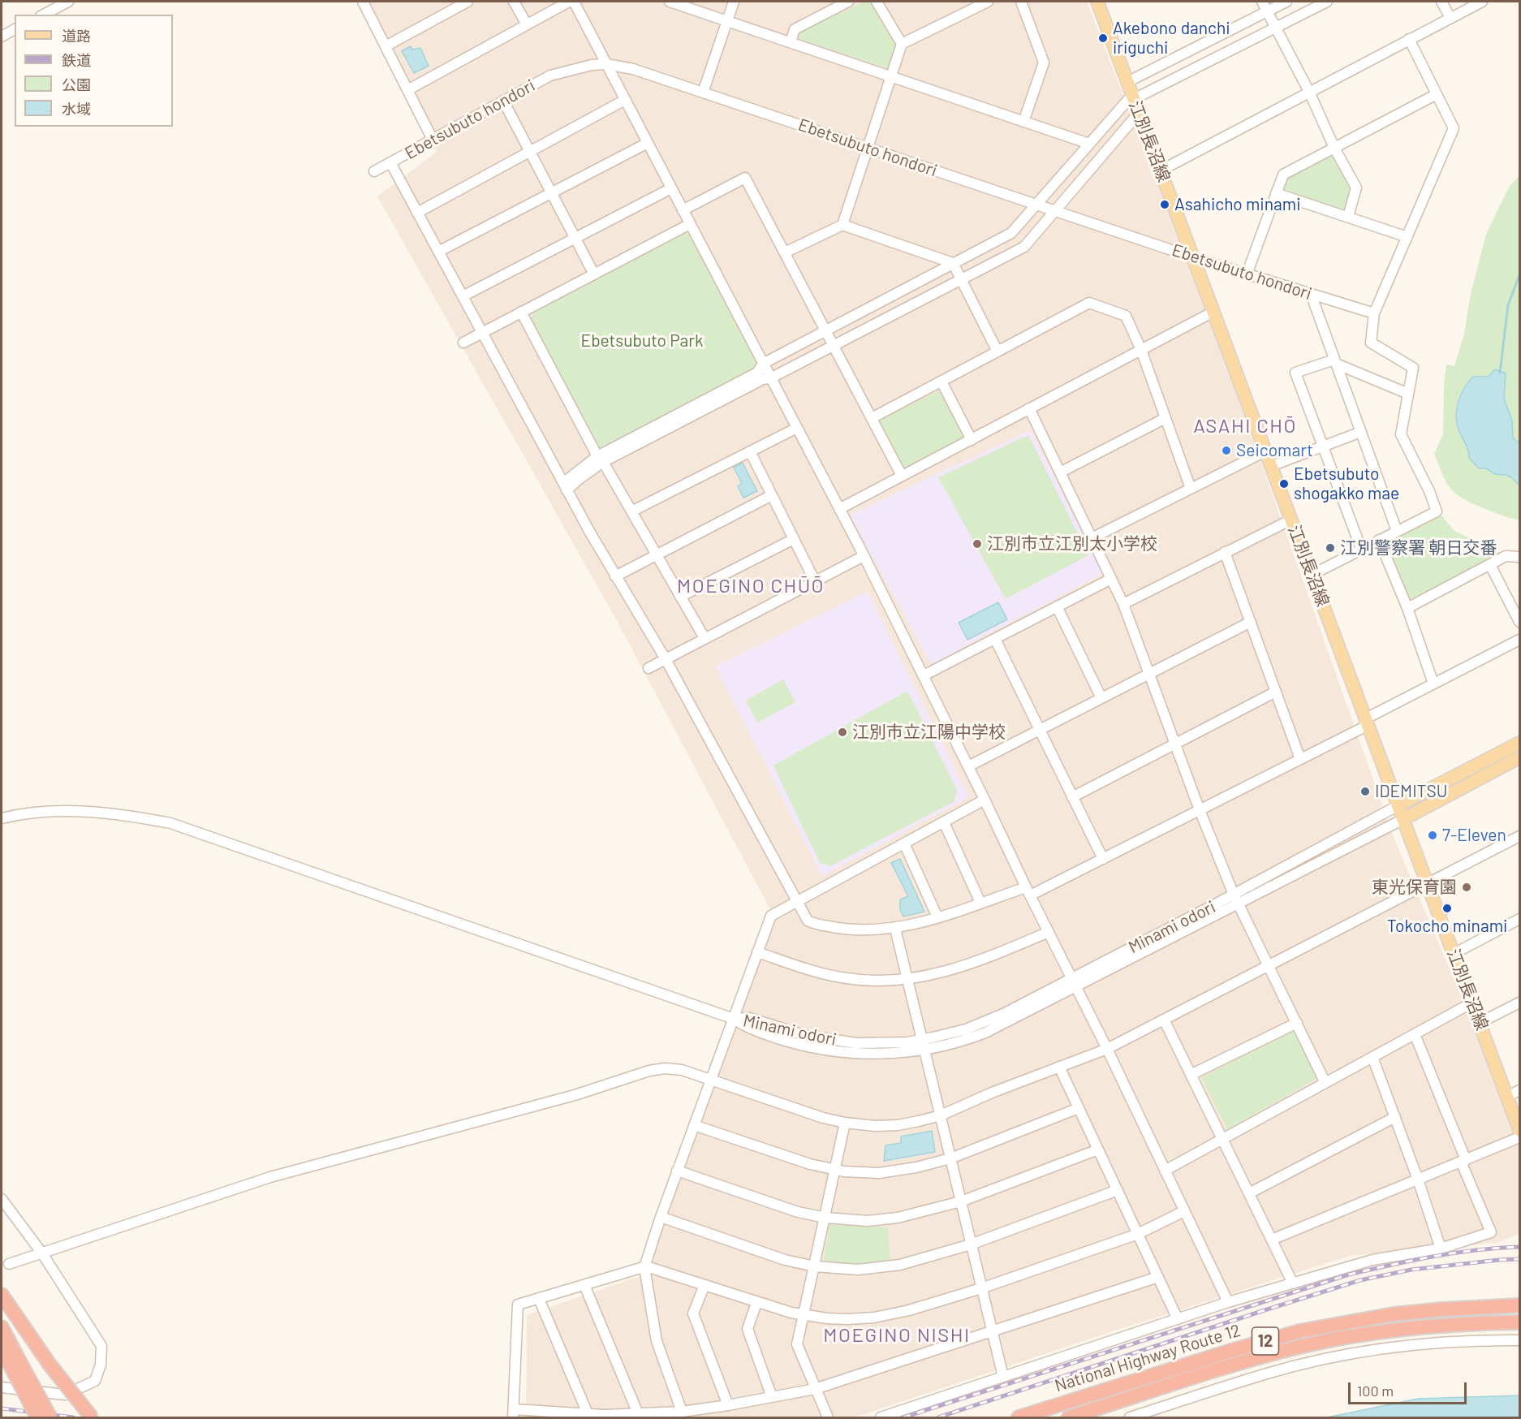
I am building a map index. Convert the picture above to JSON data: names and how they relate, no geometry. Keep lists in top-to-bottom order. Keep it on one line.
{"streets":{"highway":["12","National Highway Route 12"],"main road":["江別長沼線","Minami odori"],"street":["Ebetsubuto hondori"]},"crossings":[["Ebetsubuto hondori","江別長沼線"],["江別長沼線","Minami odori"]],"districts":["ASAHI CHŌ","MOEGINO CHŪŌ","MOEGINO NISHI"],"parks":["Ebetsubuto Park"],"places":["Akebono danchi iriguchi","Asahicho minami","Seicomart","Ebetsubuto shogakko mae","江別市立江別太小学校","江別警察署 朝日交番","江別市立江陽中学校","IDEMITSU","7-Eleven","東光保育園","Tokocho minami"],"legend":["道路","鉄道","公園","水域"],"scale_bar":"100 m"}
